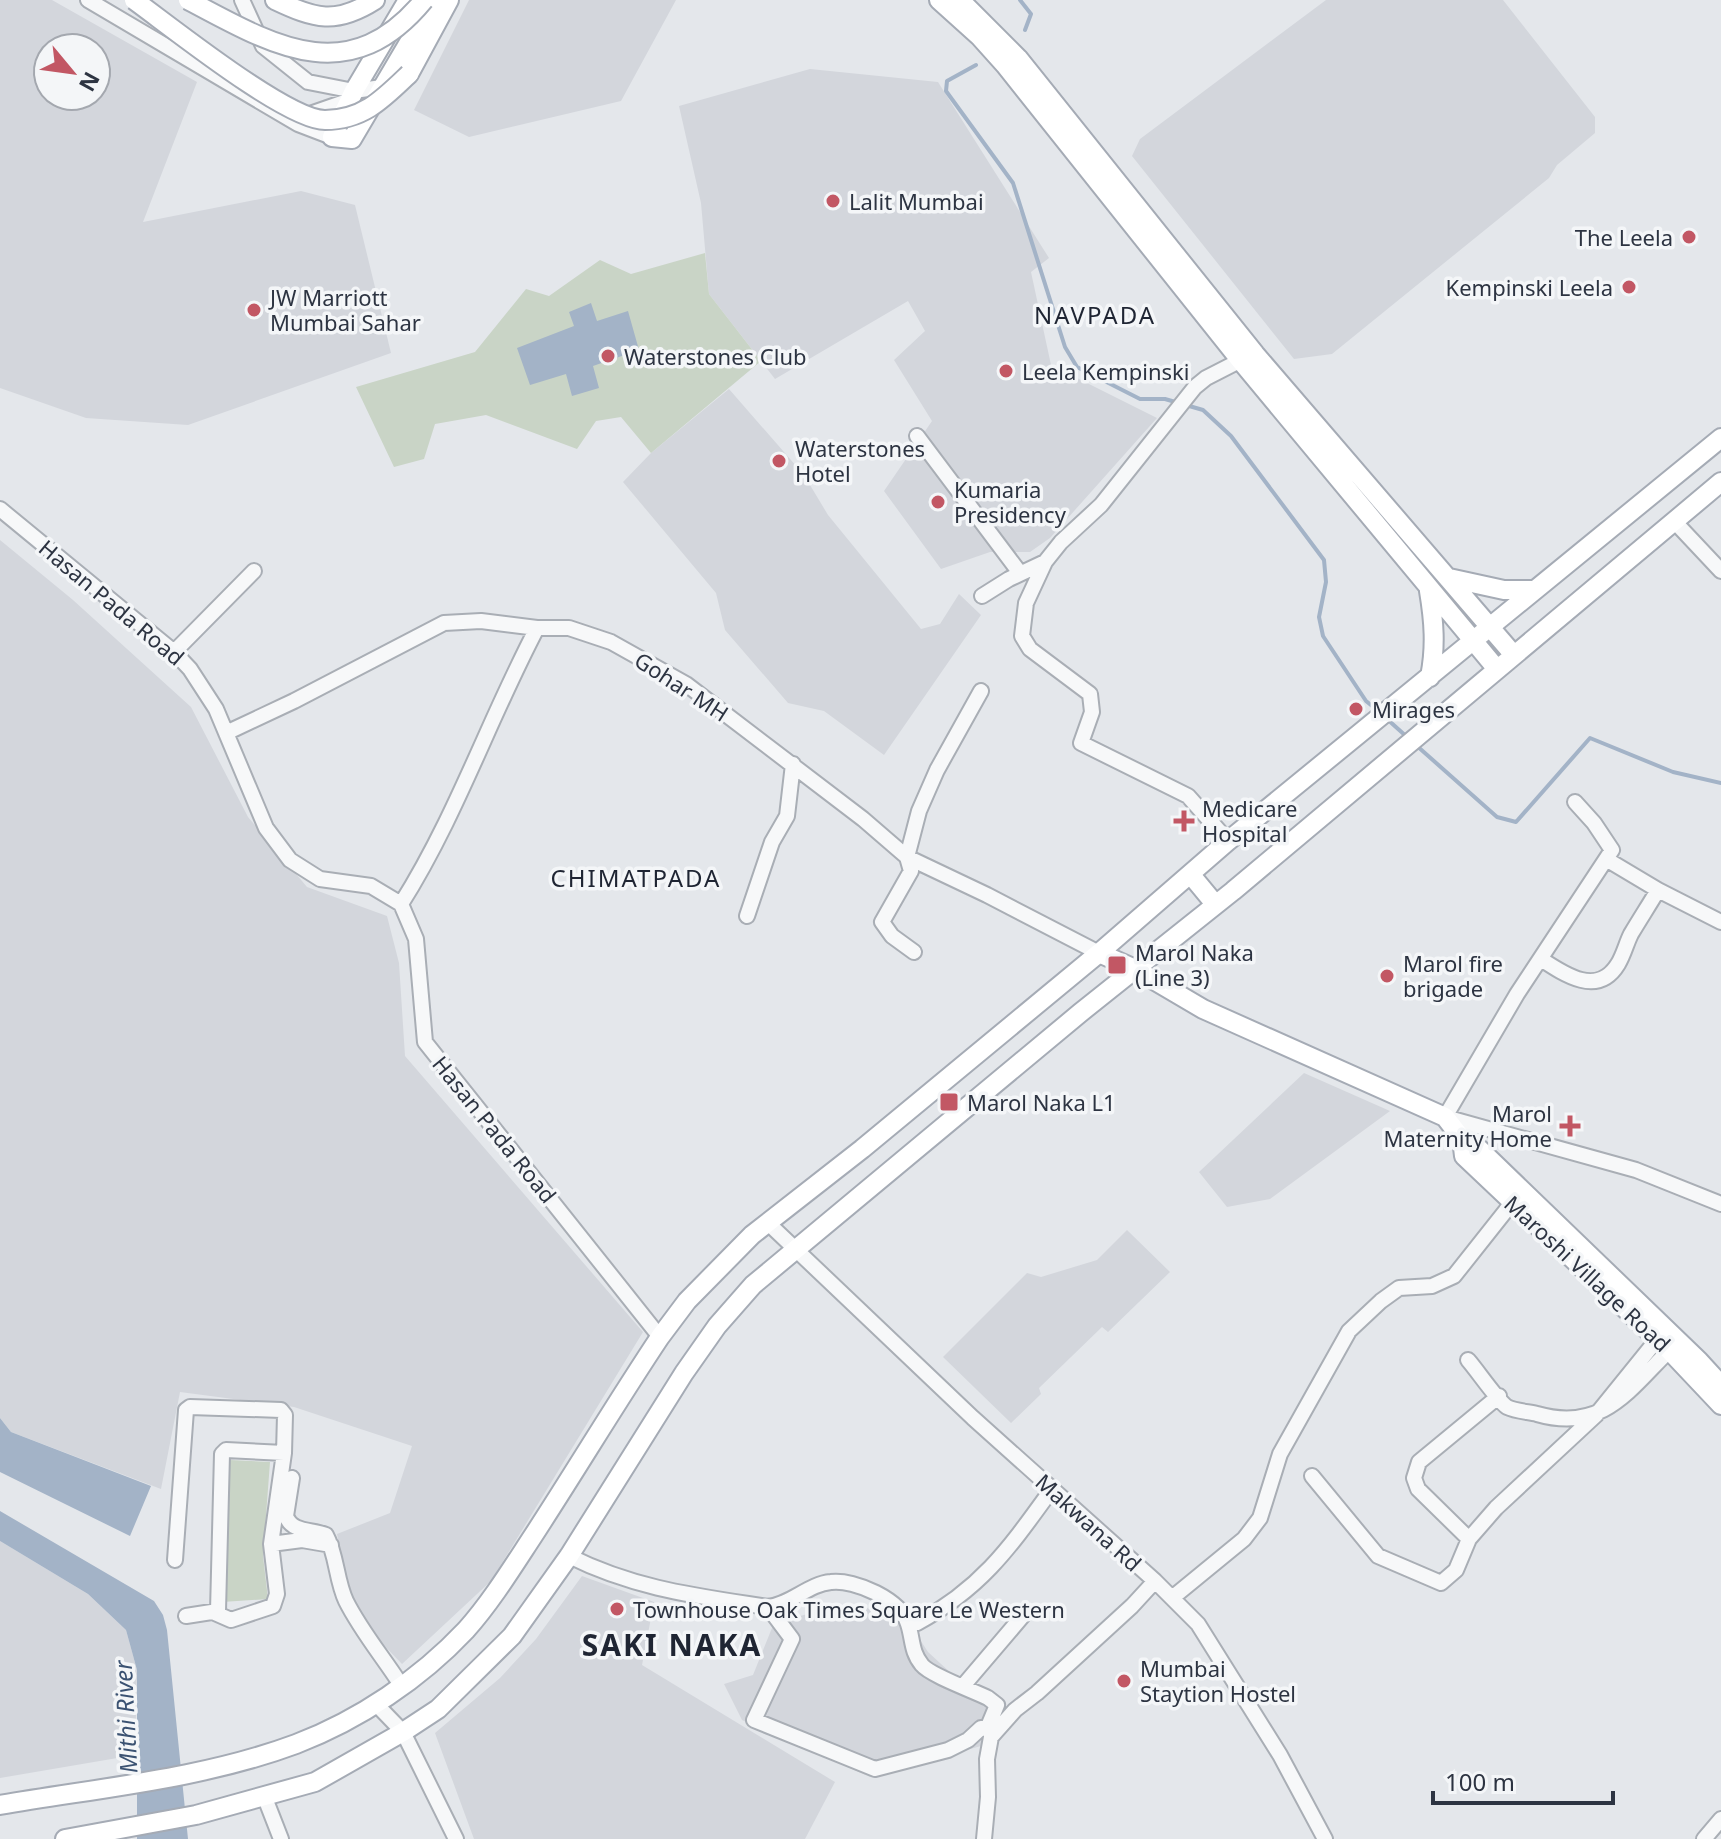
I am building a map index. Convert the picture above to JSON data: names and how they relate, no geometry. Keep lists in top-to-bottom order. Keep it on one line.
{"streets":{"main road":["Maroshi Village Road"],"street":["Hasan Pada Road","Gohar MH","Makwana Rd"]},"crossings":[["Hasan Pada Road","Gohar MH"],["Gohar MH","Maroshi Village Road"]],"districts":["NAVPADA","CHIMATPADA","SAKI NAKA"],"water":["Mithi River"],"places":{"other":["Lalit Mumbai","The Leela","Kempinski Leela","JW Marriott Mumbai Sahar","Waterstones Club","Leela Kempinski","Waterstones Hotel","Kumaria Presidency","Mirages","Marol fire brigade","Townhouse Oak Times Square Le Western","Mumbai Staytion Hostel"],"health":["Medicare Hospital","Marol Maternity Home"],"transit":["Marol Naka (Line 3)","Marol Naka L1"]},"scale_bar":"100 m","north":"bottom right"}
